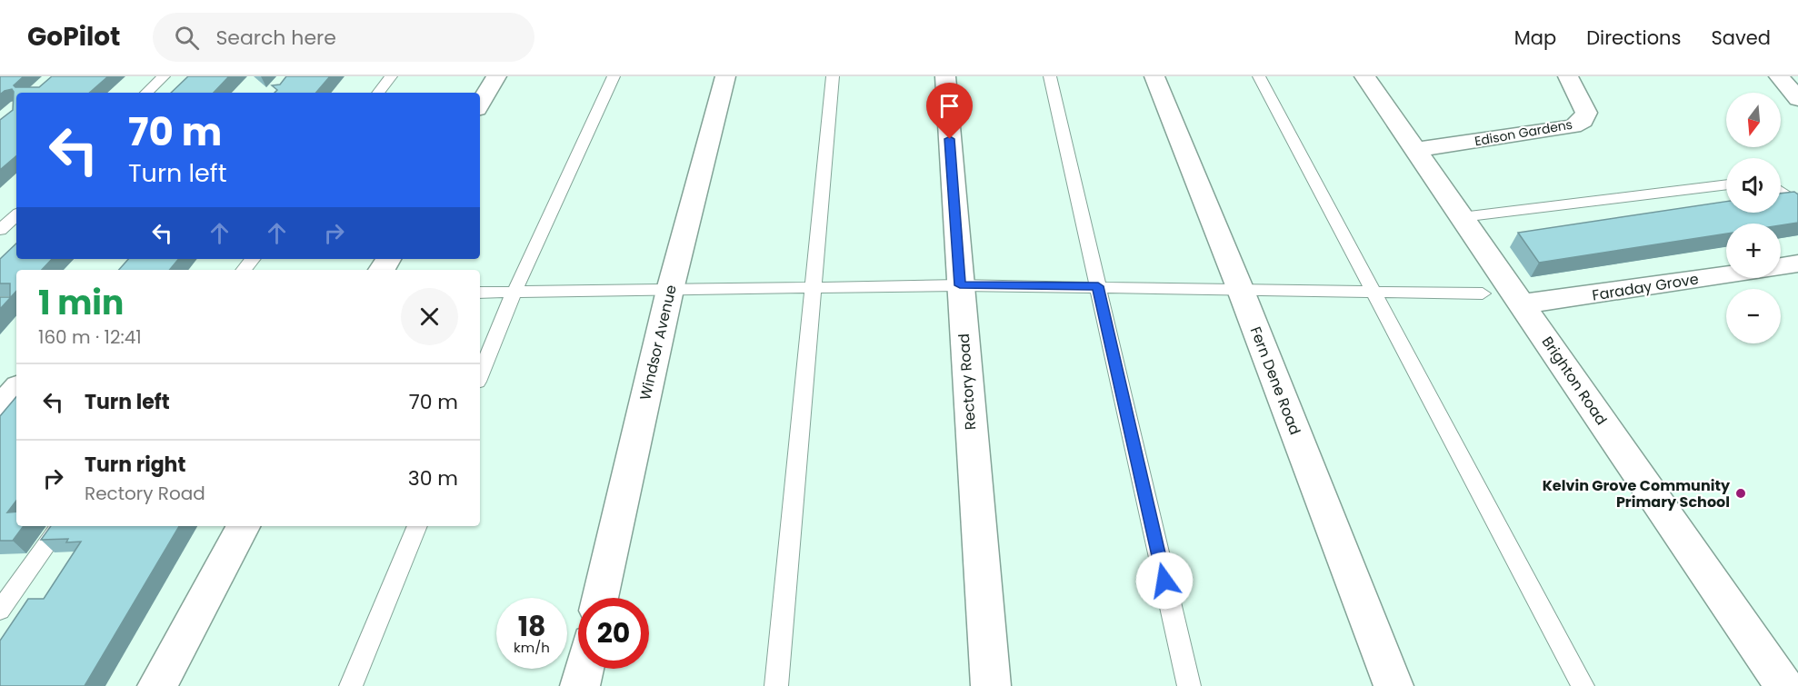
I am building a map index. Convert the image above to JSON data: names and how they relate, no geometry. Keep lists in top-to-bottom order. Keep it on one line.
{"streets":{"street":["Edison Gardens","Faraday Grove","Windsor Avenue","Fern Dene Road","Brighton Road","Rectory Road"]},"crossings":[["Edison Gardens","Brighton Road"],["Faraday Grove","Brighton Road"]],"places":["Kelvin Grove Community Primary School"],"north":"bottom","page":{"header":"GoPilot","search":"Search here","nav":["Map","Directions","Saved"],"map_buttons":["+","−"],"turn":["70 m","Turn left"],"heading":["1 min","160 m · 12:41"],"list":[{"name":"Turn left","value":"70 m"},{"name":"Turn right","note":"Rectory Road","value":"30 m"}],"speed":"18 km/h","limit":"20"}}
